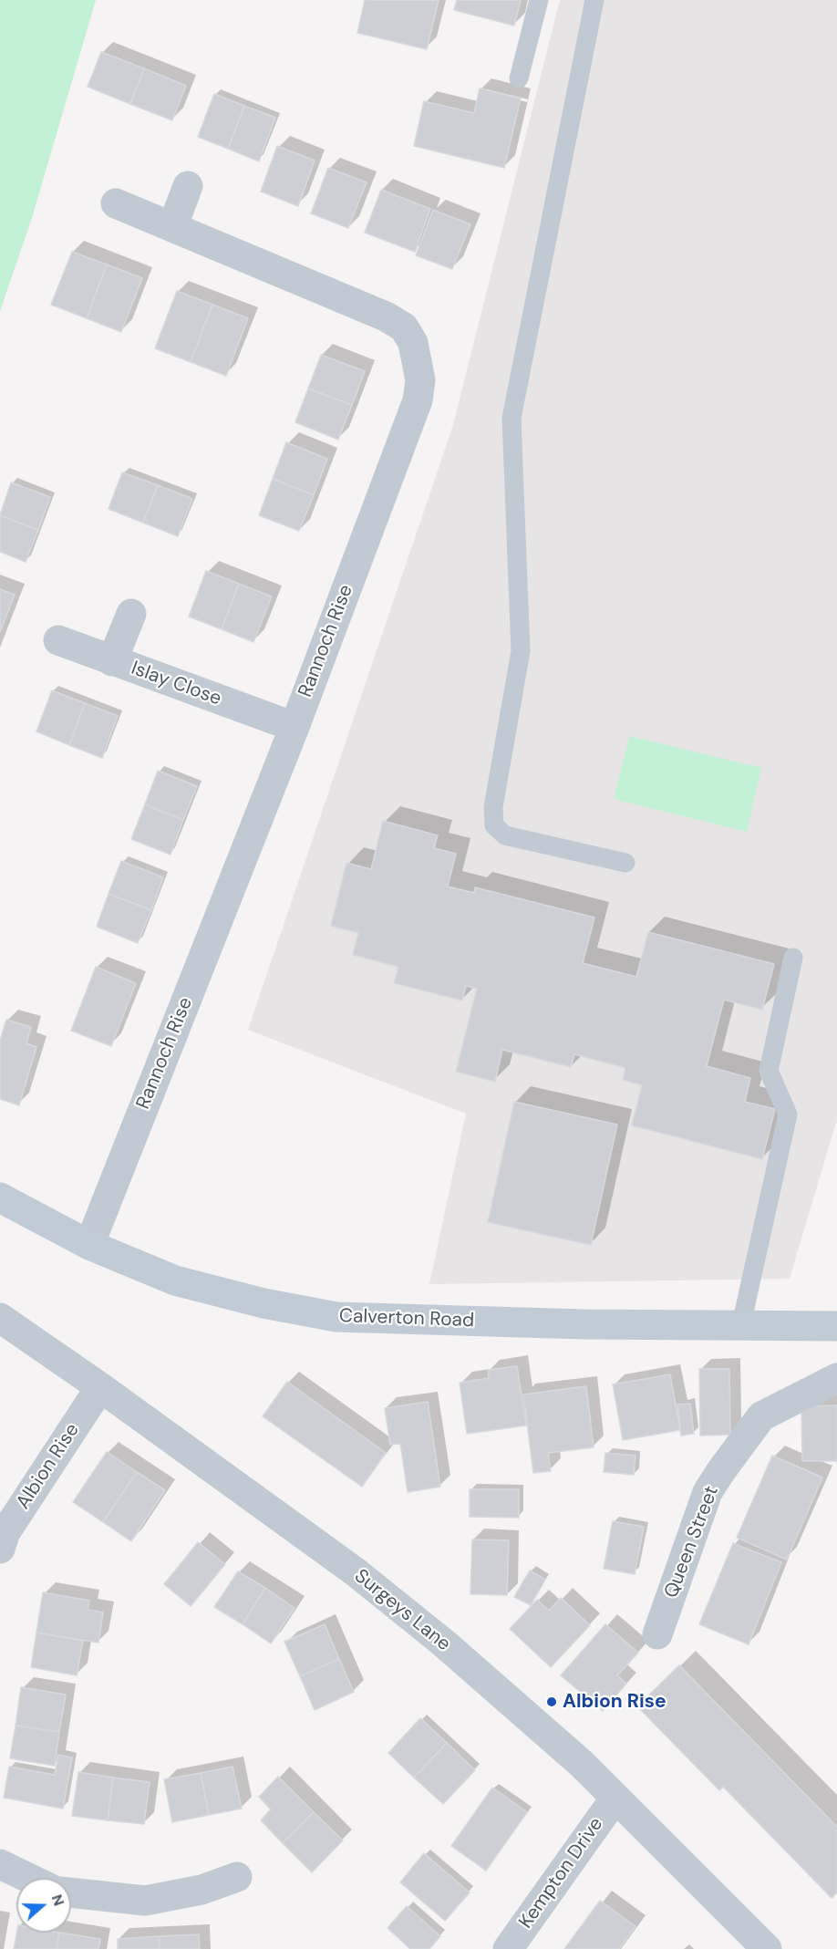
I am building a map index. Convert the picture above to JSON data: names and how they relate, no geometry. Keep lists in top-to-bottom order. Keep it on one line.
{"streets":{"street":["Rannoch Rise","Islay Close","Calverton Road","Albion Rise","Queen Street","Surgeys Lane","Kempton Drive"]},"crossings":[["Rannoch Rise","Islay Close"],["Rannoch Rise","Calverton Road"],["Albion Rise","Surgeys Lane"],["Surgeys Lane","Kempton Drive"]],"places":["Albion Rise"],"north":"right"}
